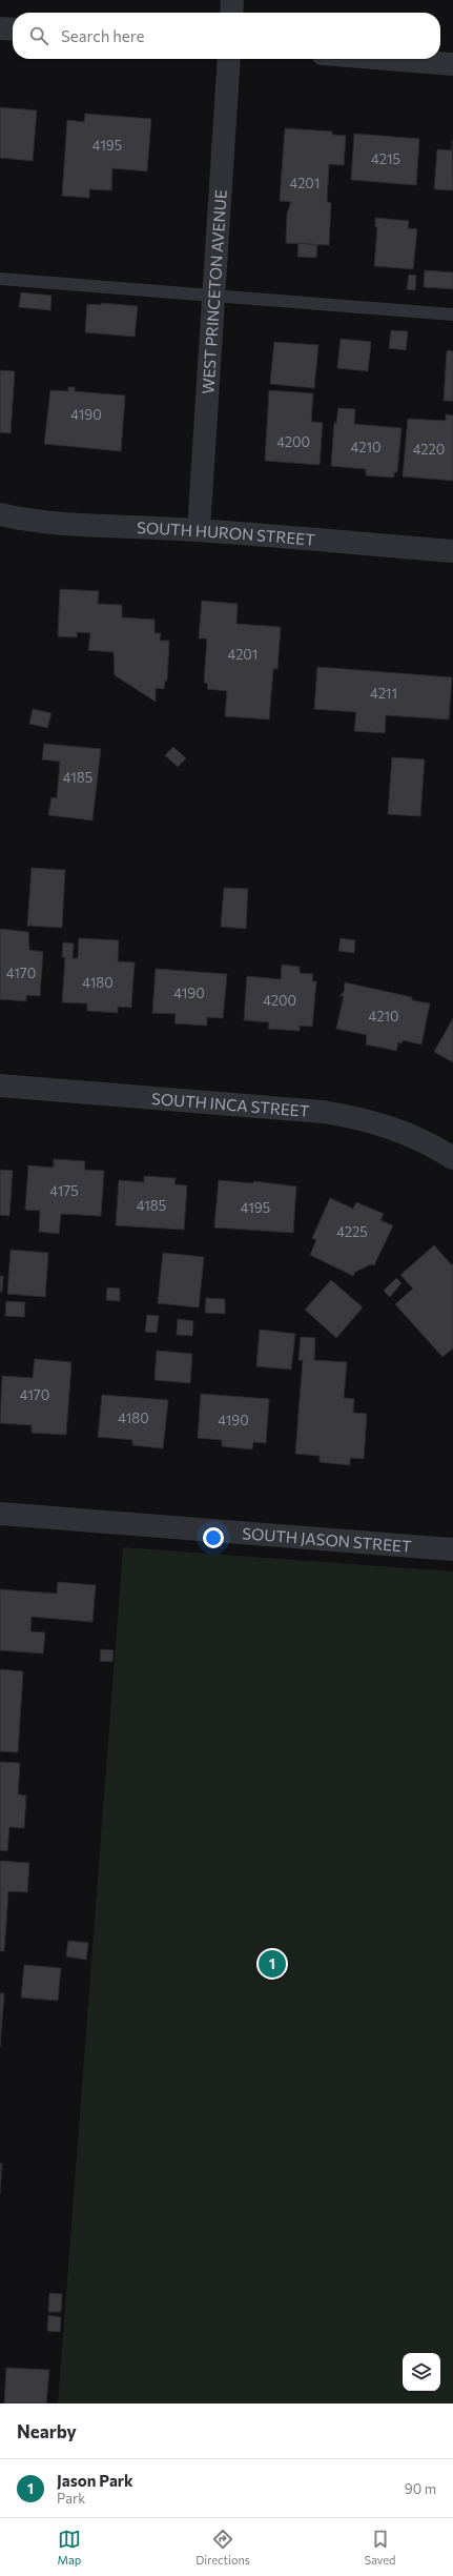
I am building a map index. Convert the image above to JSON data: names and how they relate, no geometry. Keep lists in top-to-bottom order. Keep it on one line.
{"streets":{"street":["WEST PRINCETON AVENUE","SOUTH HURON STREET","SOUTH INCA STREET","SOUTH JASON STREET"]},"crossings":[["WEST PRINCETON AVENUE","SOUTH HURON STREET"]],"house_numbers":["4195","4215","4201","4190","4200","4210","4220","4201","4211","4185","4170","4180","4190","4200","4210","4175","4185","4195","4225","4170","4180","4190"],"page":{"search":"Search here","pins":"1","heading":"Nearby","list":[{"mark":"1","name":"Jason Park","note":"Park","value":"90 m"}],"nav":["Map","Directions","Saved"]}}
